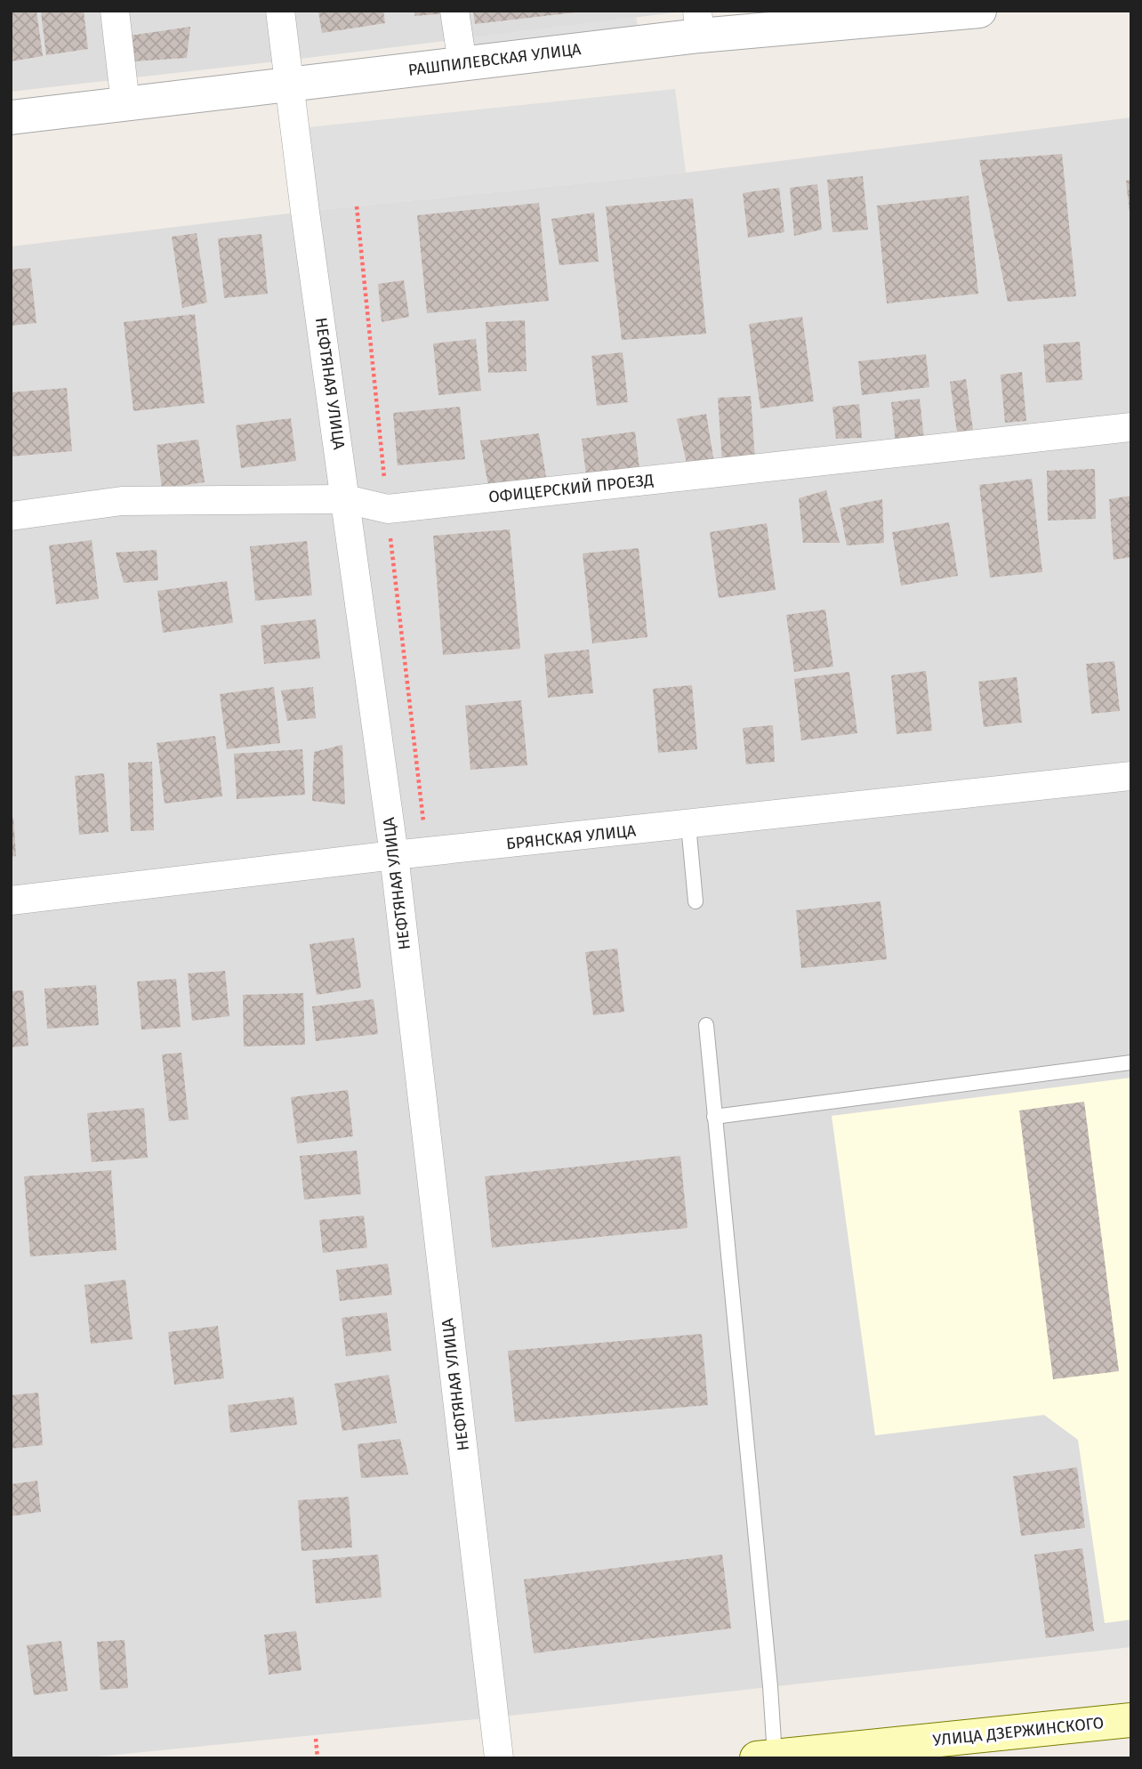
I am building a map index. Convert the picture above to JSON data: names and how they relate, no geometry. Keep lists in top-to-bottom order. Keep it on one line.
{"streets":{"main road":["УЛИЦА ДЗЕРЖИНСКОГО"],"street":["РАШПИЛЕВСКАЯ УЛИЦА","НЕФТЯНАЯ УЛИЦА","ОФИЦЕРСКИЙ ПРОЕЗД","БРЯНСКАЯ УЛИЦА"]},"crossings":[["РАШПИЛЕВСКАЯ УЛИЦА","НЕФТЯНАЯ УЛИЦА"],["НЕФТЯНАЯ УЛИЦА","ОФИЦЕРСКИЙ ПРОЕЗД"],["НЕФТЯНАЯ УЛИЦА","БРЯНСКАЯ УЛИЦА"]]}
